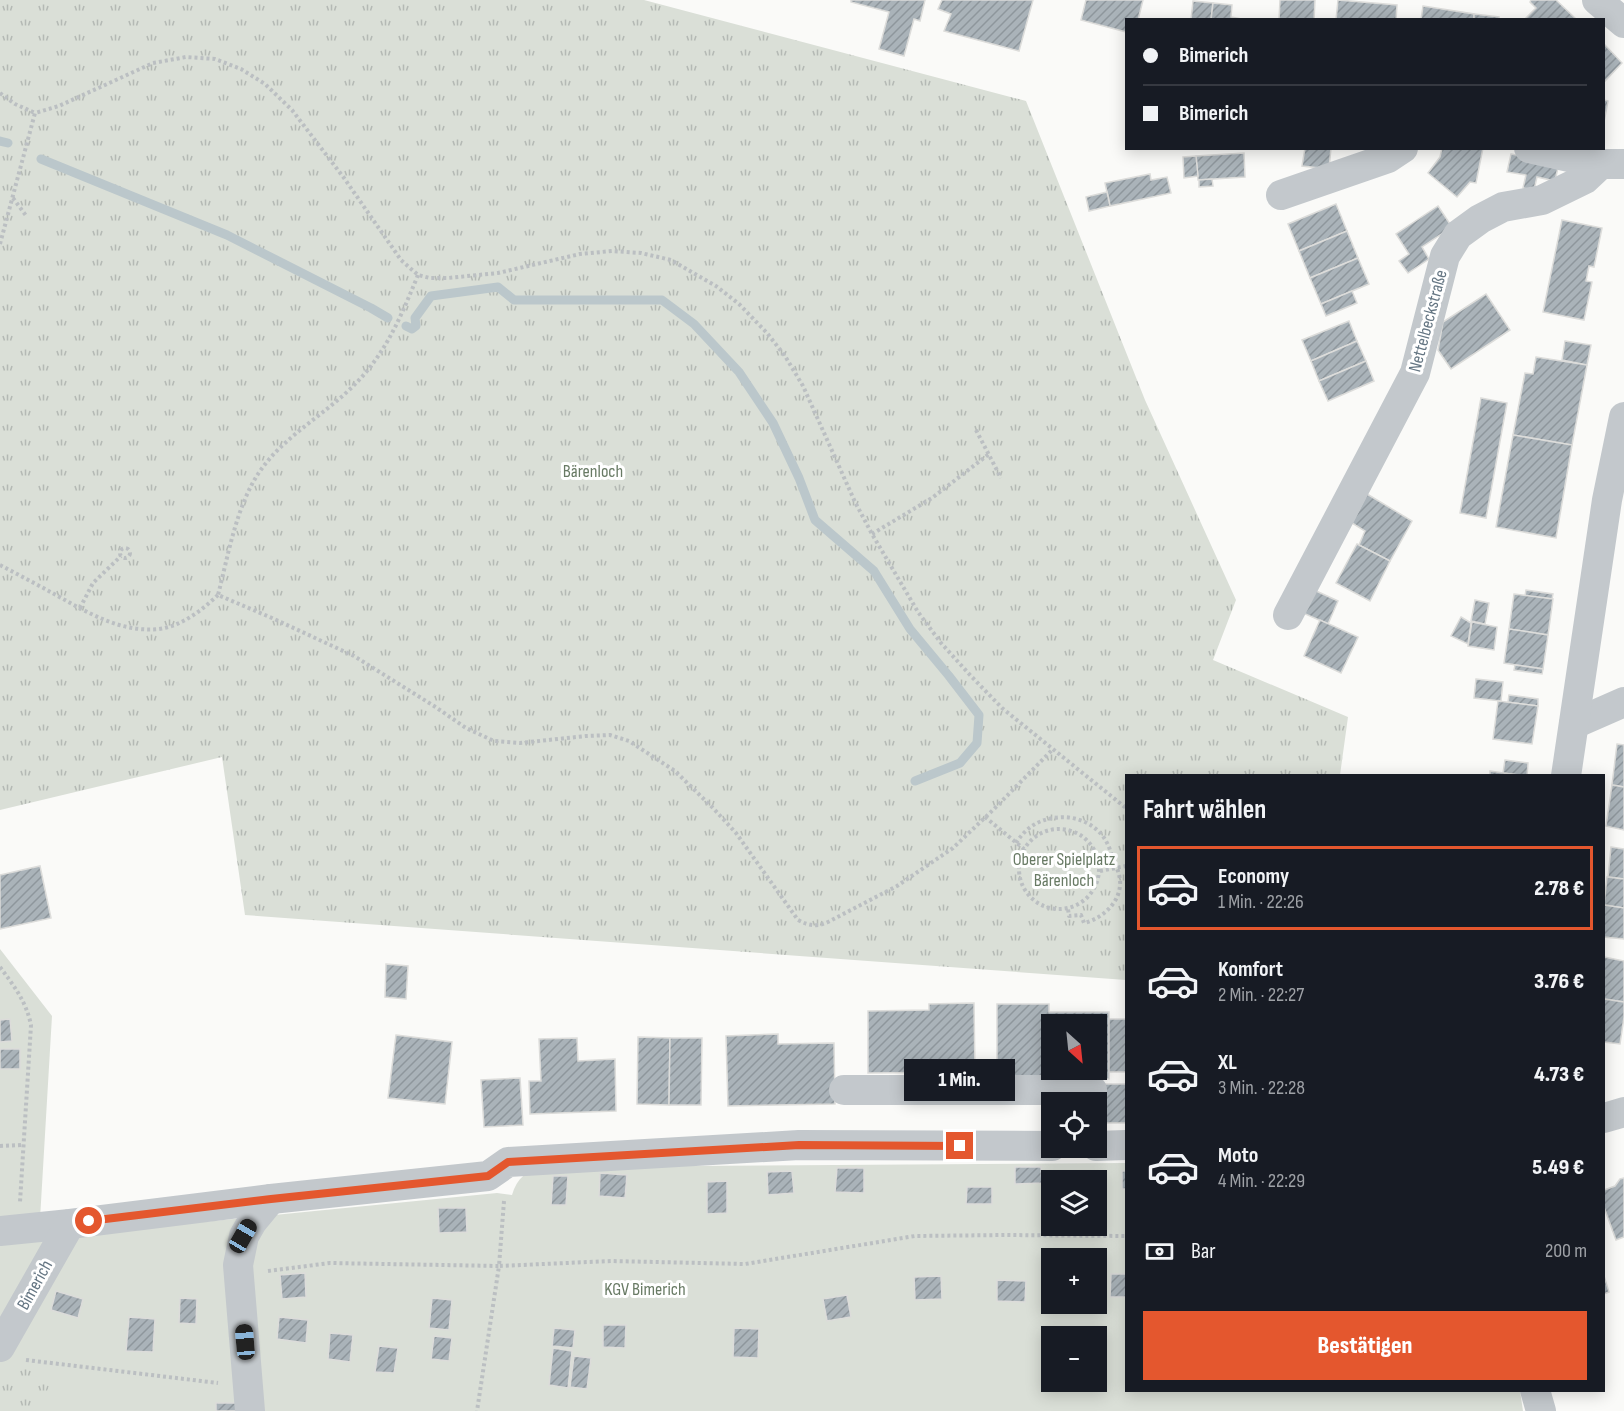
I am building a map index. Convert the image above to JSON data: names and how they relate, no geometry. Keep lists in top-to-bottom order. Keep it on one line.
{"streets":{"street":["Nettelbeckstraße","Bimerich"]},"parks":["Bärenloch","Oberer Spielplatz Bärenloch","KGV Bimerich"],"north":"bottom right","page":{"banner":["Bimerich","Bimerich"],"heading":"Fahrt wählen","list":[{"name":"Economy","note":"1 Min. · 22:26","value":"2.78 €"},{"name":"Komfort","note":"2 Min. · 22:27","value":"3.76 €"},{"name":"XL","note":"3 Min. · 22:28","value":"4.73 €"},{"name":"Moto","note":"4 Min. · 22:29","value":"5.49 €"}],"map_buttons":["+","−"],"bubble":"1 Min.","pay":["Bar","200 m"],"buttons":"Bestätigen"}}
